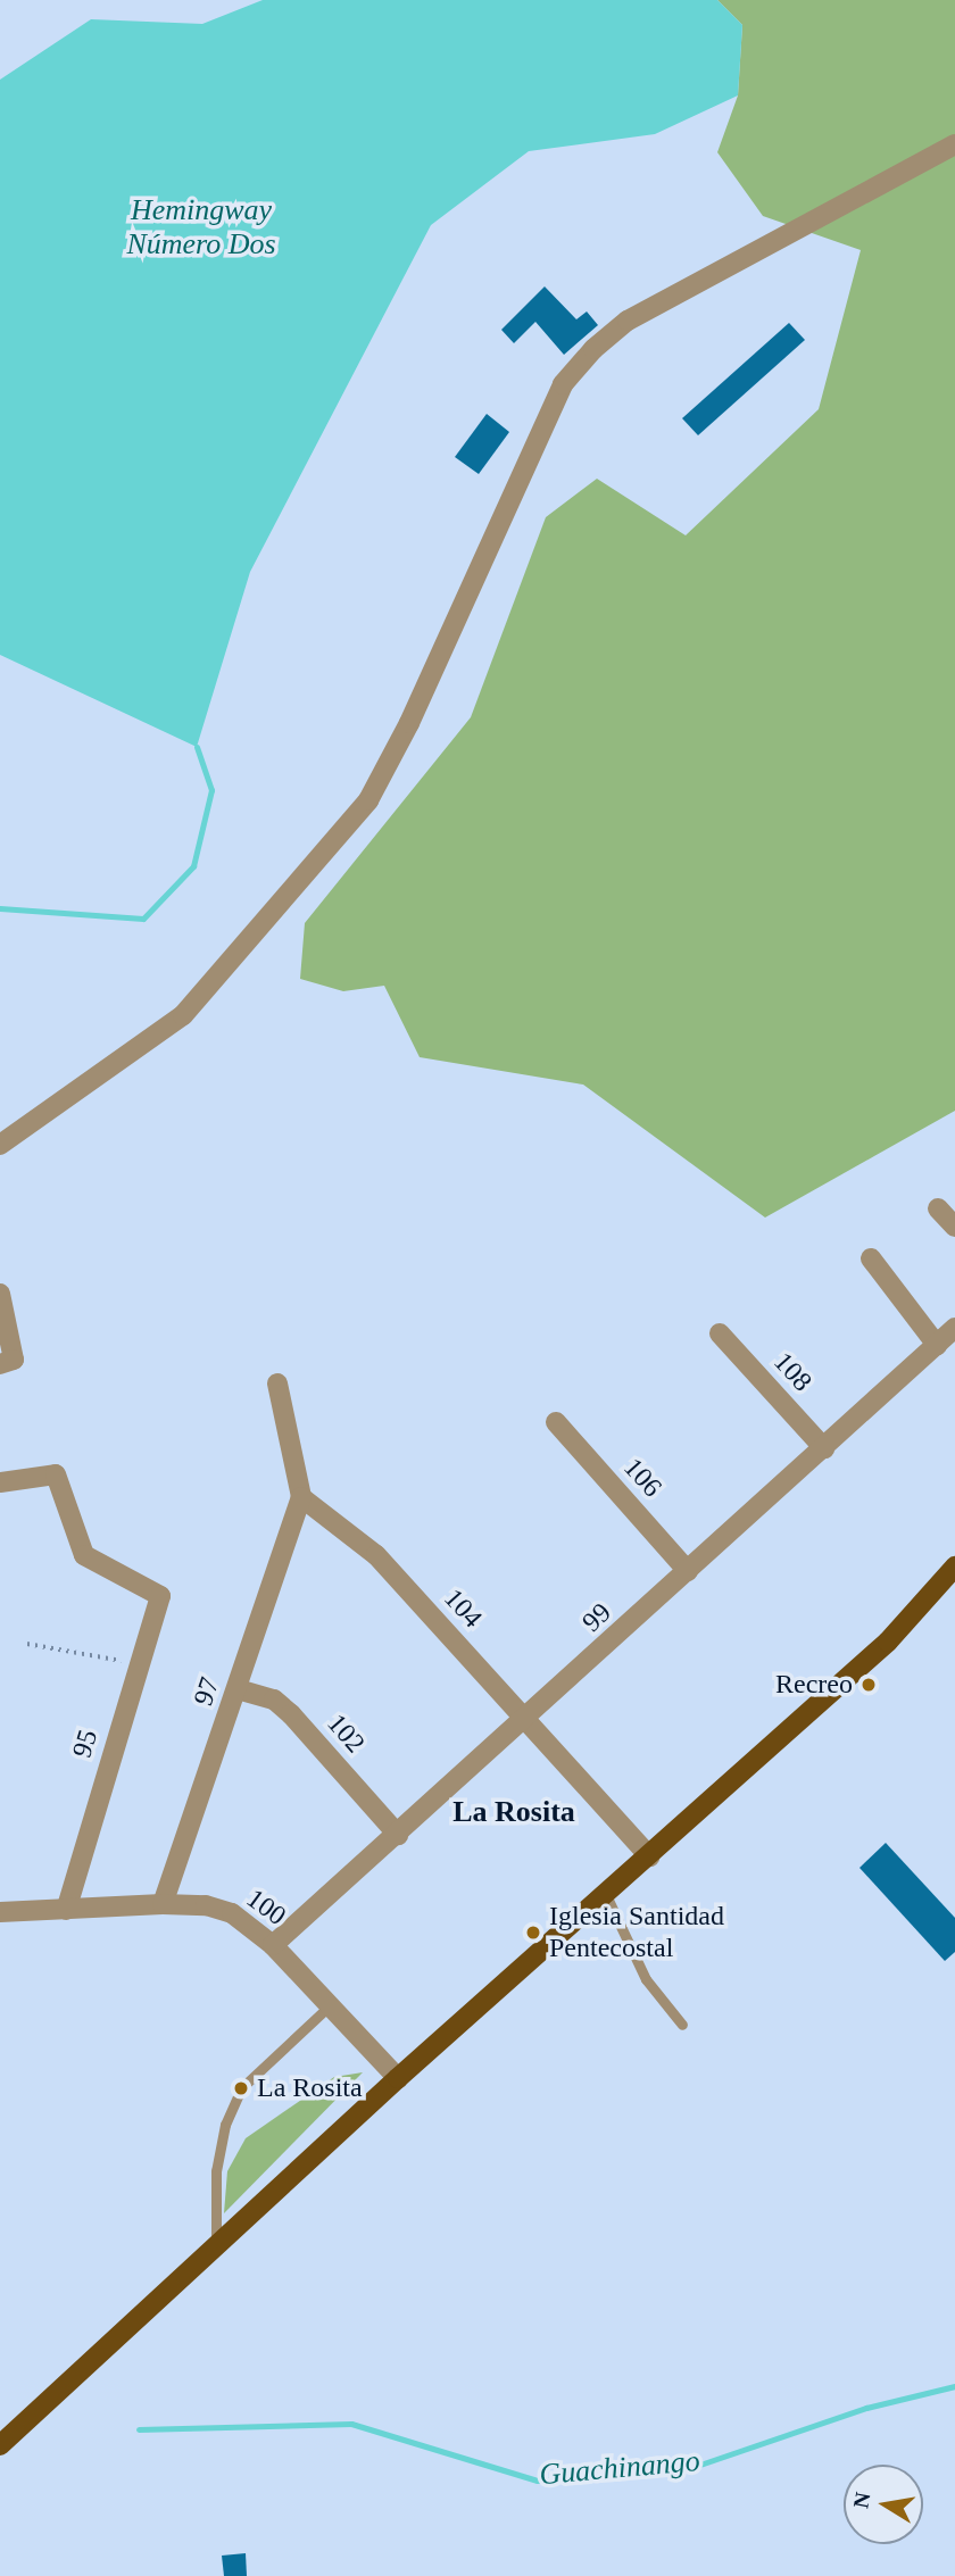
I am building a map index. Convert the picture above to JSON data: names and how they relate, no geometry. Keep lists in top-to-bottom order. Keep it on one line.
{"streets":{"street":["108","106","104","99","97","102","95","100"]},"crossings":[["108","99"],["106","99"],["104","99"],["104","97"],["99","102"],["99","100"],["97","102"],["97","100"],["95","100"]],"districts":["La Rosita"],"water":["Hemingway Número Dos","Guachinango"],"places":["Recreo","Iglesia Santidad Pentecostal","La Rosita"],"north":"left"}
